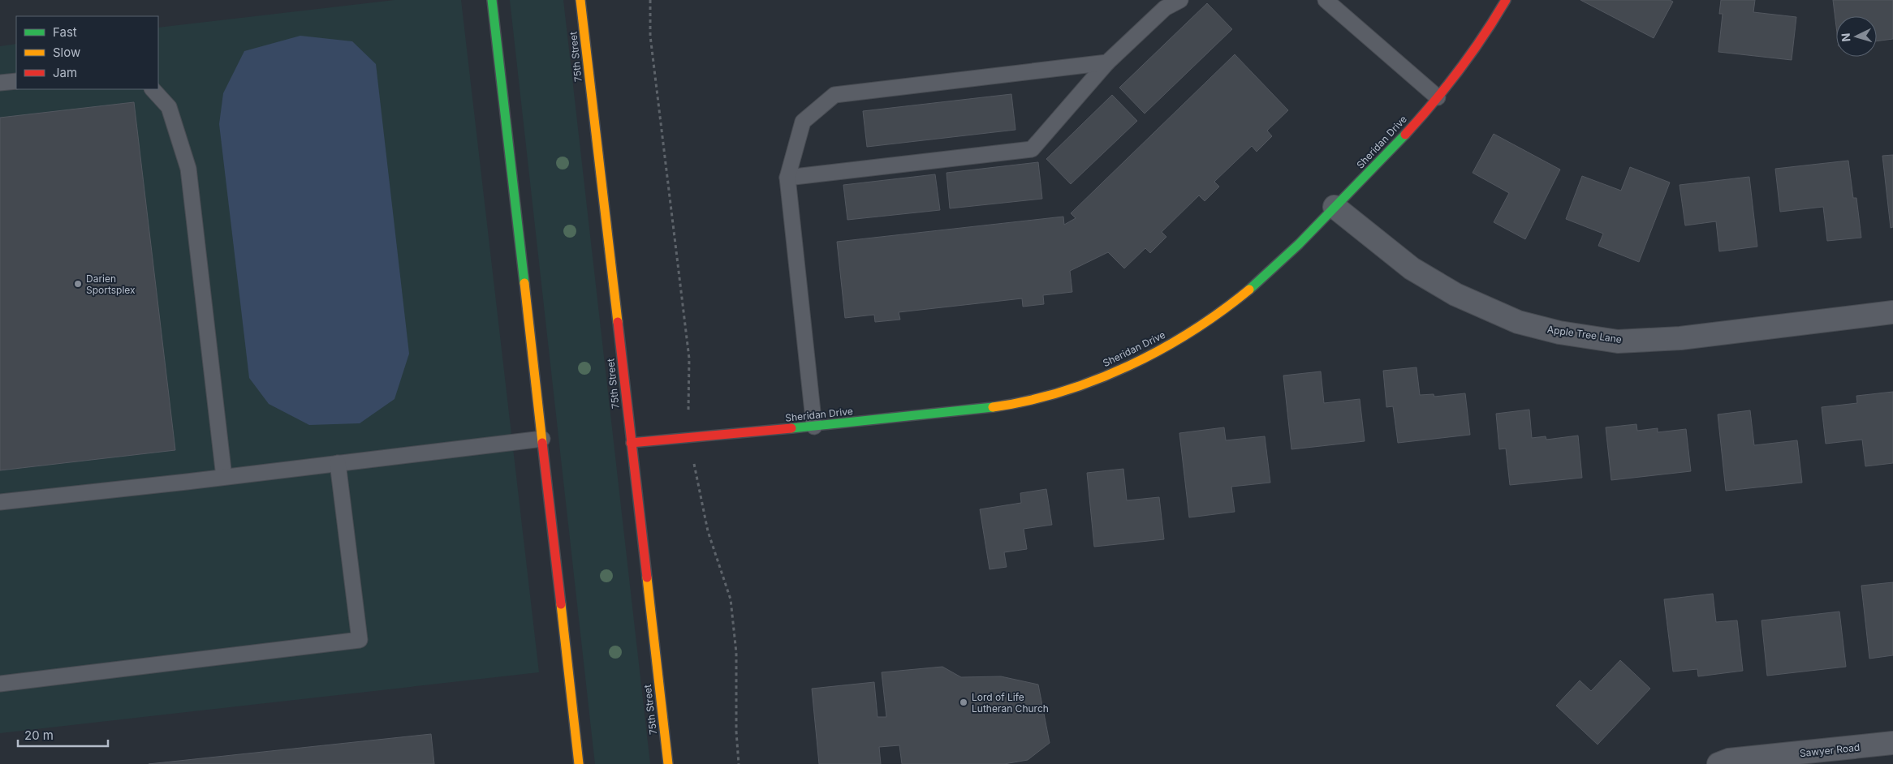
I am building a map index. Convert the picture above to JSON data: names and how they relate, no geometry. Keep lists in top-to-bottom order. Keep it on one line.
{"streets":{"main road":["75th Street","Sheridan Drive"],"street":["Apple Tree Lane","Sawyer Road"]},"crossings":[["75th Street","Sheridan Drive"],["Sheridan Drive","Apple Tree Lane"]],"places":["Darien Sportsplex","Lord of Life Lutheran Church"],"legend":["Fast","Slow","Jam"],"scale_bar":"20 m","north":"left"}
